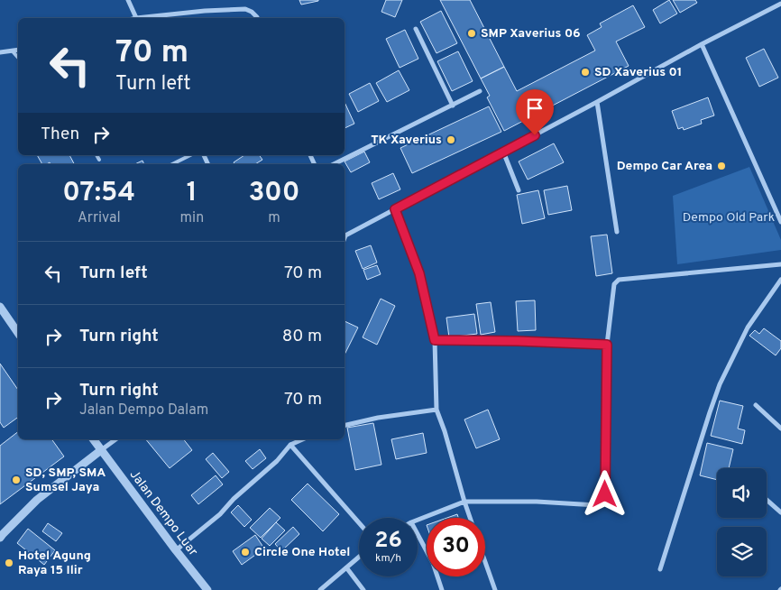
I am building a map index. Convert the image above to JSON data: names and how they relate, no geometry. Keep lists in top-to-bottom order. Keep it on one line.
{"streets":{"street":["Jalan Dempo Luar"]},"parks":["Dempo Old Park"],"places":["SMP Xaverius 06","SD Xaverius 01","TK Xaverius","Dempo Car Area","SD, SMP, SMA Sumsel Jaya","Circle One Hotel","Hotel Agung Raya 15 Ilir"],"page":{"turn":["70 m","Turn left"],"then":"Then","eta":["07:54","Arrival","1","min","300","m"],"list":[{"name":"Turn left","value":"70 m"},{"name":"Turn right","value":"80 m"},{"name":"Turn right","note":"Jalan Dempo Dalam","value":"70 m"}],"speed":"26 km/h","limit":"30"}}
